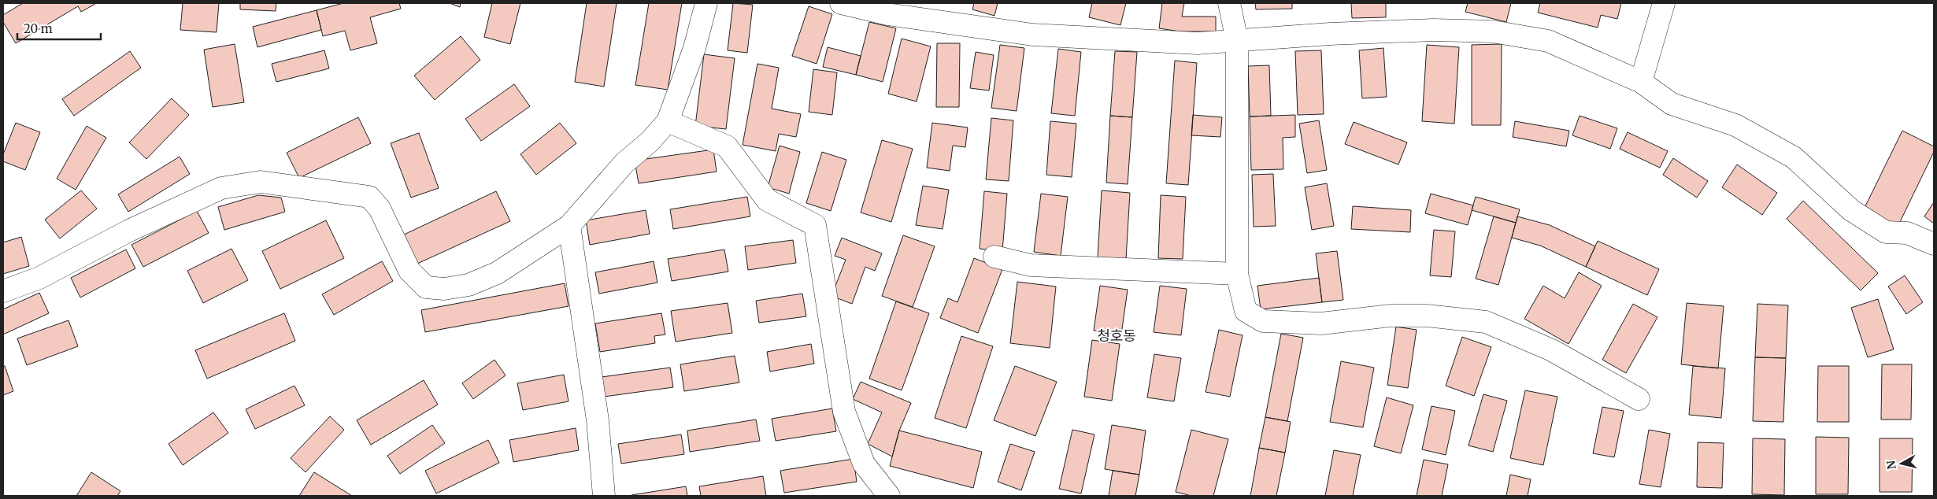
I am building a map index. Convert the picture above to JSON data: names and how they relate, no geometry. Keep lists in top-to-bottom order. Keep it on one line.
{"districts":["청호동"],"scale_bar":"20 m","north":"left"}
